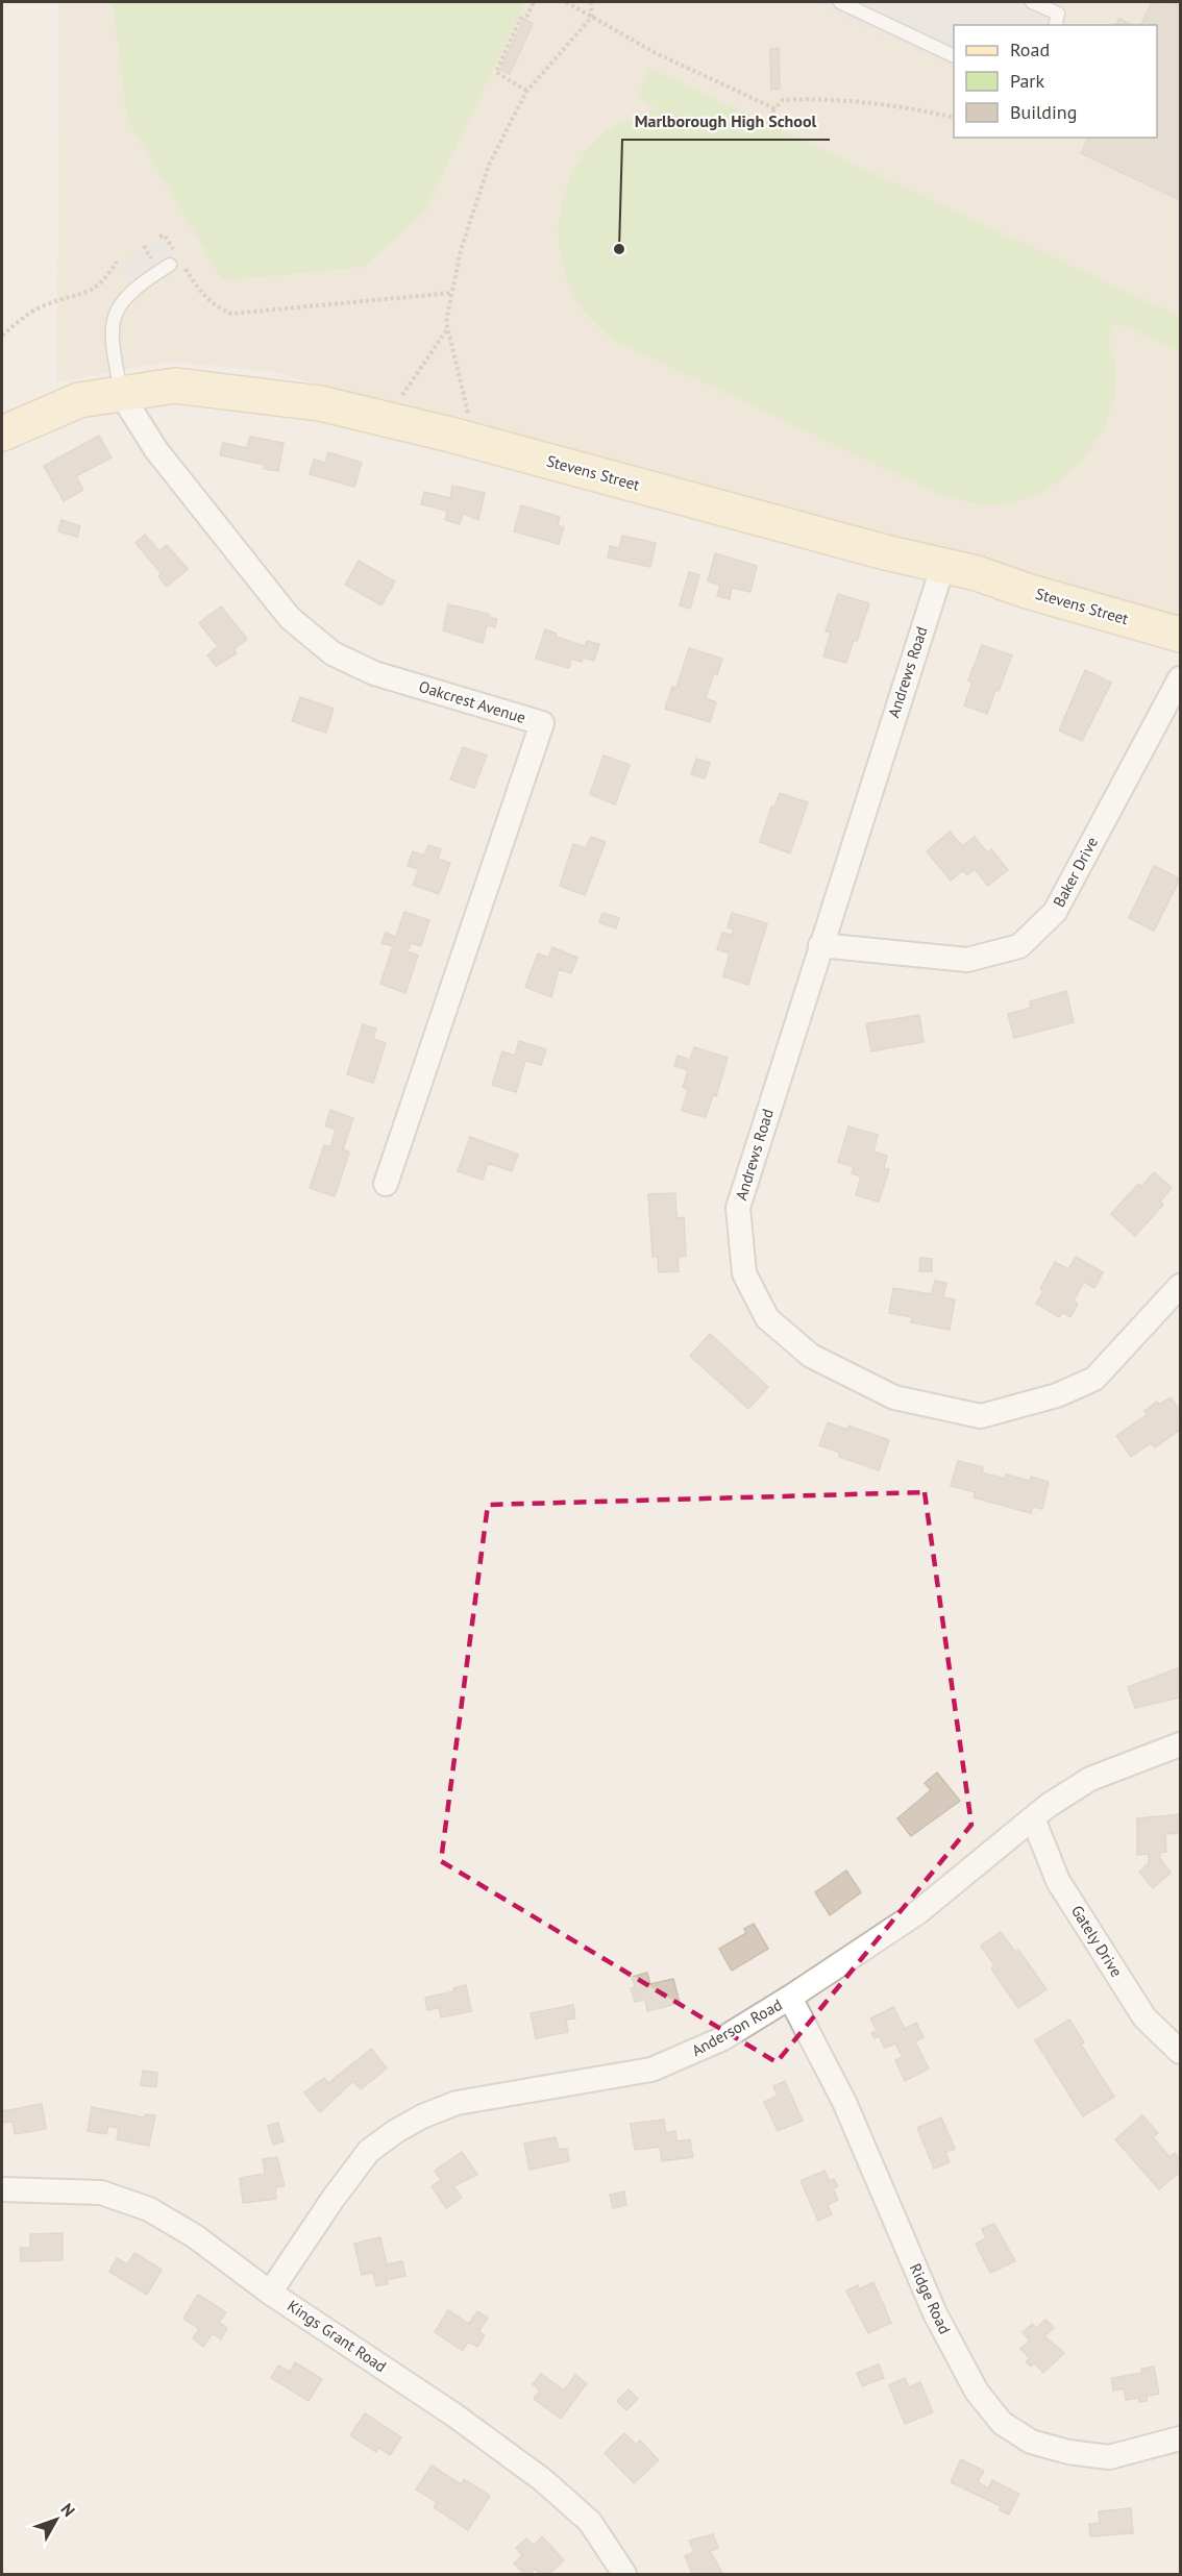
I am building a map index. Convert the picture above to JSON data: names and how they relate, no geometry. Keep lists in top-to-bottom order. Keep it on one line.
{"streets":{"street":["Stevens Street","Andrews Road","Oakcrest Avenue","Baker Drive","Gately Drive","Anderson Road","Ridge Road","Kings Grant Road"]},"crossings":[["Stevens Street","Andrews Road"],["Stevens Street","Oakcrest Avenue"],["Andrews Road","Baker Drive"],["Gately Drive","Anderson Road"],["Anderson Road","Ridge Road"],["Anderson Road","Kings Grant Road"]],"places":["Marlborough High School"],"legend":["Road","Park","Building"],"north":"top right"}
